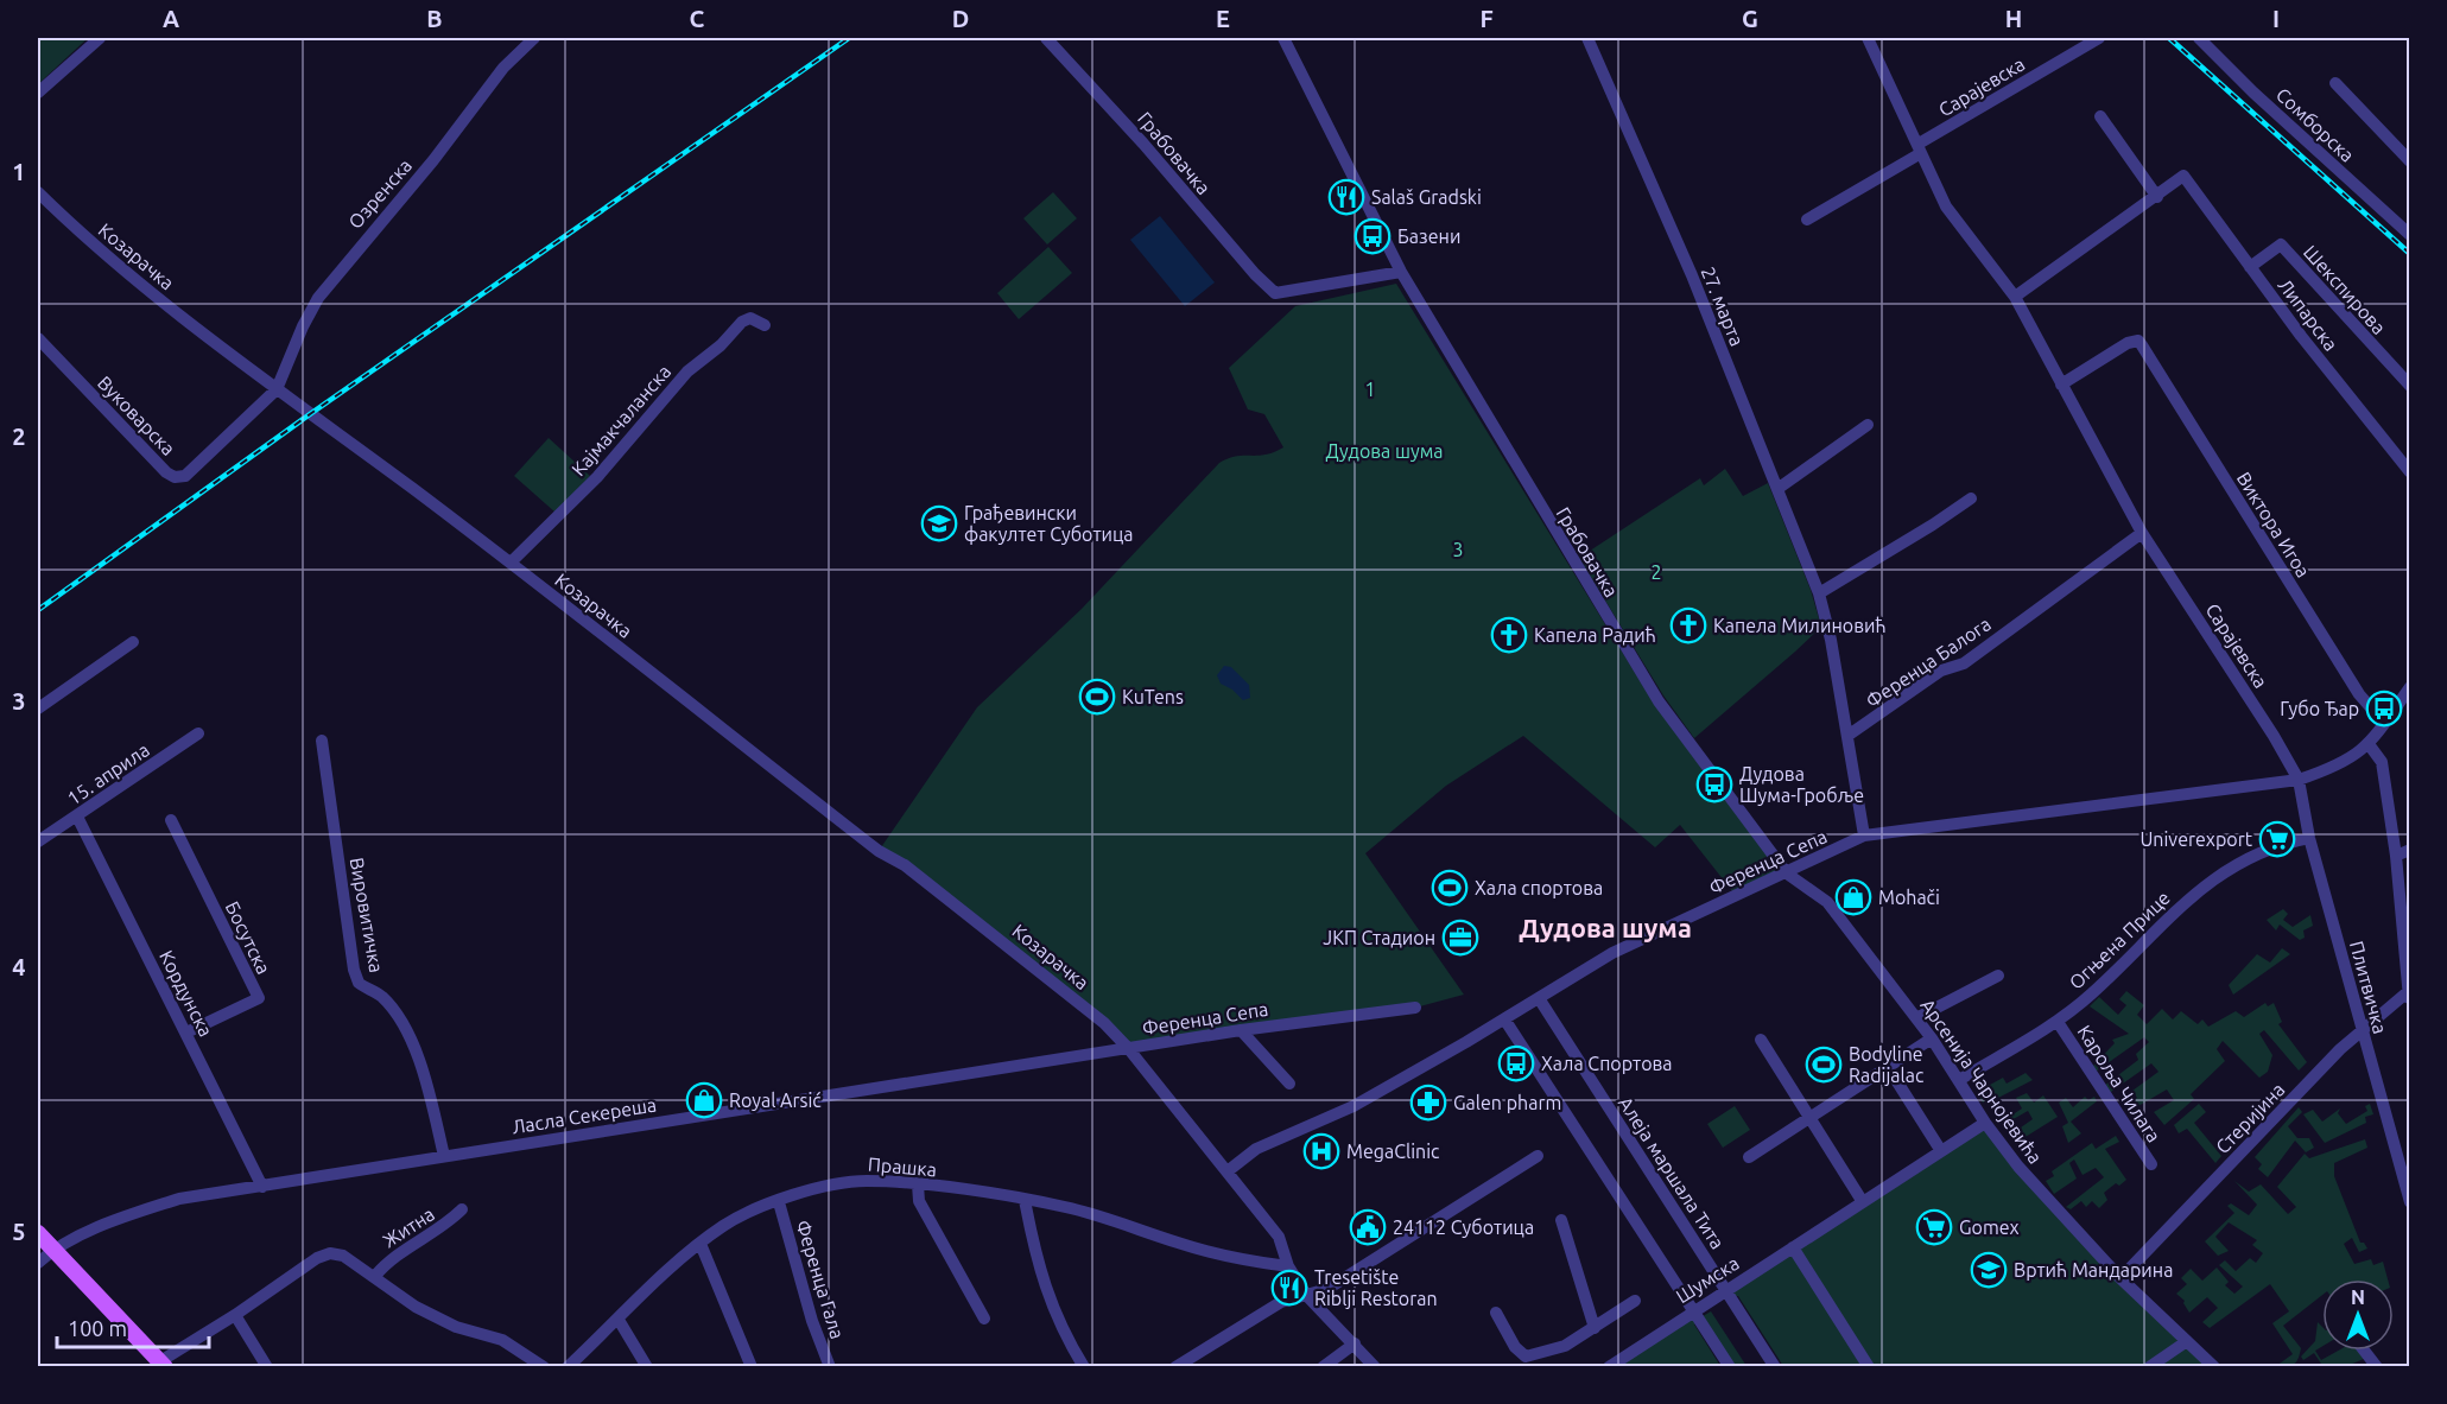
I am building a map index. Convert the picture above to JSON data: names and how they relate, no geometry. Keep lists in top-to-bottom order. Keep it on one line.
{"streets":{"street":["Сарајевска","Сомборска","Грабовачка","Озренска","Козарачка","Шекспирова","27. марта","Липарска","Вуковарска","Кајмакчаланска","Виктора Игоа","Ференца Балога","15. априла","Ференца Сепа","Вировитичка","Босутска","Огњена Прице","Плитвичка","Кордунска","Арсенија Чарнојевића","Кароља Чилага","Ласла Секереша","Стеријина","Прашка","Алеја маршала Тита","Житна","Ференца Гала","Шумска"]},"crossings":[["Сарајевска","Виктора Игоа"],["Сарајевска","Ференца Балога"],["Сарајевска","Ференца Сепа"],["Сарајевска","Плитвичка"],["Грабовачка","Ференца Сепа"],["Грабовачка","Арсенија Чарнојевића"],["Озренска","Козарачка"],["Озренска","Вуковарска"],["Козарачка","Вуковарска"],["Козарачка","Кајмакчаланска"],["Козарачка","Ференца Сепа"],["Козарачка","Ласла Секереша"],["Козарачка","Прашка"],["Шекспирова","Липарска"],["27. марта","Ференца Балога"],["27. марта","Ференца Сепа"],["Виктора Игоа","Ференца Сепа"],["15. априла","Кордунска"],["Ференца Сепа","Плитвичка"],["Ференца Сепа","Арсенија Чарнојевића"],["Ференца Сепа","Ласла Секереша"],["Ференца Сепа","Алеја маршала Тита"],["Вировитичка","Ласла Секереша"],["Босутска","Кордунска"],["Огњена Прице","Плитвичка"],["Огњена Прице","Арсенија Чарнојевића"],["Огњена Прице","Кароља Чилага"],["Плитвичка","Стеријина"],["Кордунска","Ласла Секереша"],["Арсенија Чарнојевића","Стеријина"],["Арсенија Чарнојевића","Шумска"],["Прашка","Ференца Гала"],["Алеја маршала Тита","Шумска"]],"districts":["Дудова шума"],"parks":["1","Дудова шума","3","2"],"places":{"restaurant":["Salaš Gradski","Tresetište Riblji Restoran"],"bus stop":["Базени","Губо Ђар","Дудова Шума-Гробље","Хала Спортова"],"school or university":["Грађевински факултет Суботица","Вртић Мандарина"],"church":["Капела Милиновић","Капела Радић"],"sports":["KuTens","Хала спортова","Bodyline Radijalac"],"supermarket":["Univerexport","Gomex"],"shop":["Mohači","Royal Arsić"],"office":["ЈКП Стадион"],"pharmacy":["Galen pharm"],"hospital":["MegaClinic"],"public building":["24112 Суботица"]},"scale_bar":"100 m","north":"top","grid":{"columns":["A","B","C","D","E","F","G","H","I"],"rows":["1","2","3","4","5"]}}
